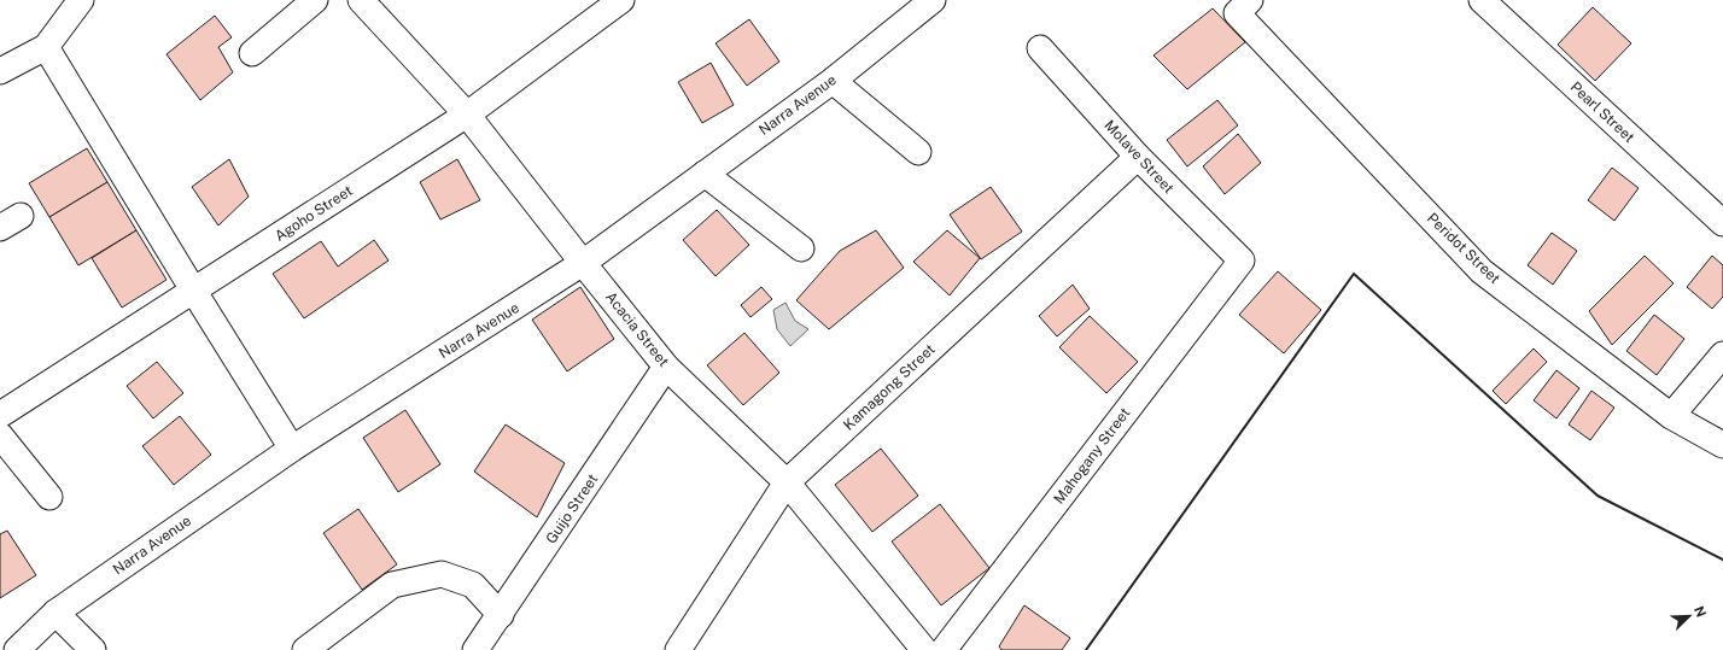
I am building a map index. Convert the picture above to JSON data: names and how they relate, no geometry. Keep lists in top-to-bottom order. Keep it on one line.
{"streets":{"street":["Narra Avenue","Pearl Street","Molave Street","Agoho Street","Peridot Street","Acacia Street","Kamagong Street","Mahogany Street","Guijo Street"]},"crossings":[["Narra Avenue","Acacia Street"],["Molave Street","Kamagong Street"],["Molave Street","Mahogany Street"],["Agoho Street","Acacia Street"],["Acacia Street","Kamagong Street"],["Acacia Street","Guijo Street"]],"north":"top right"}
